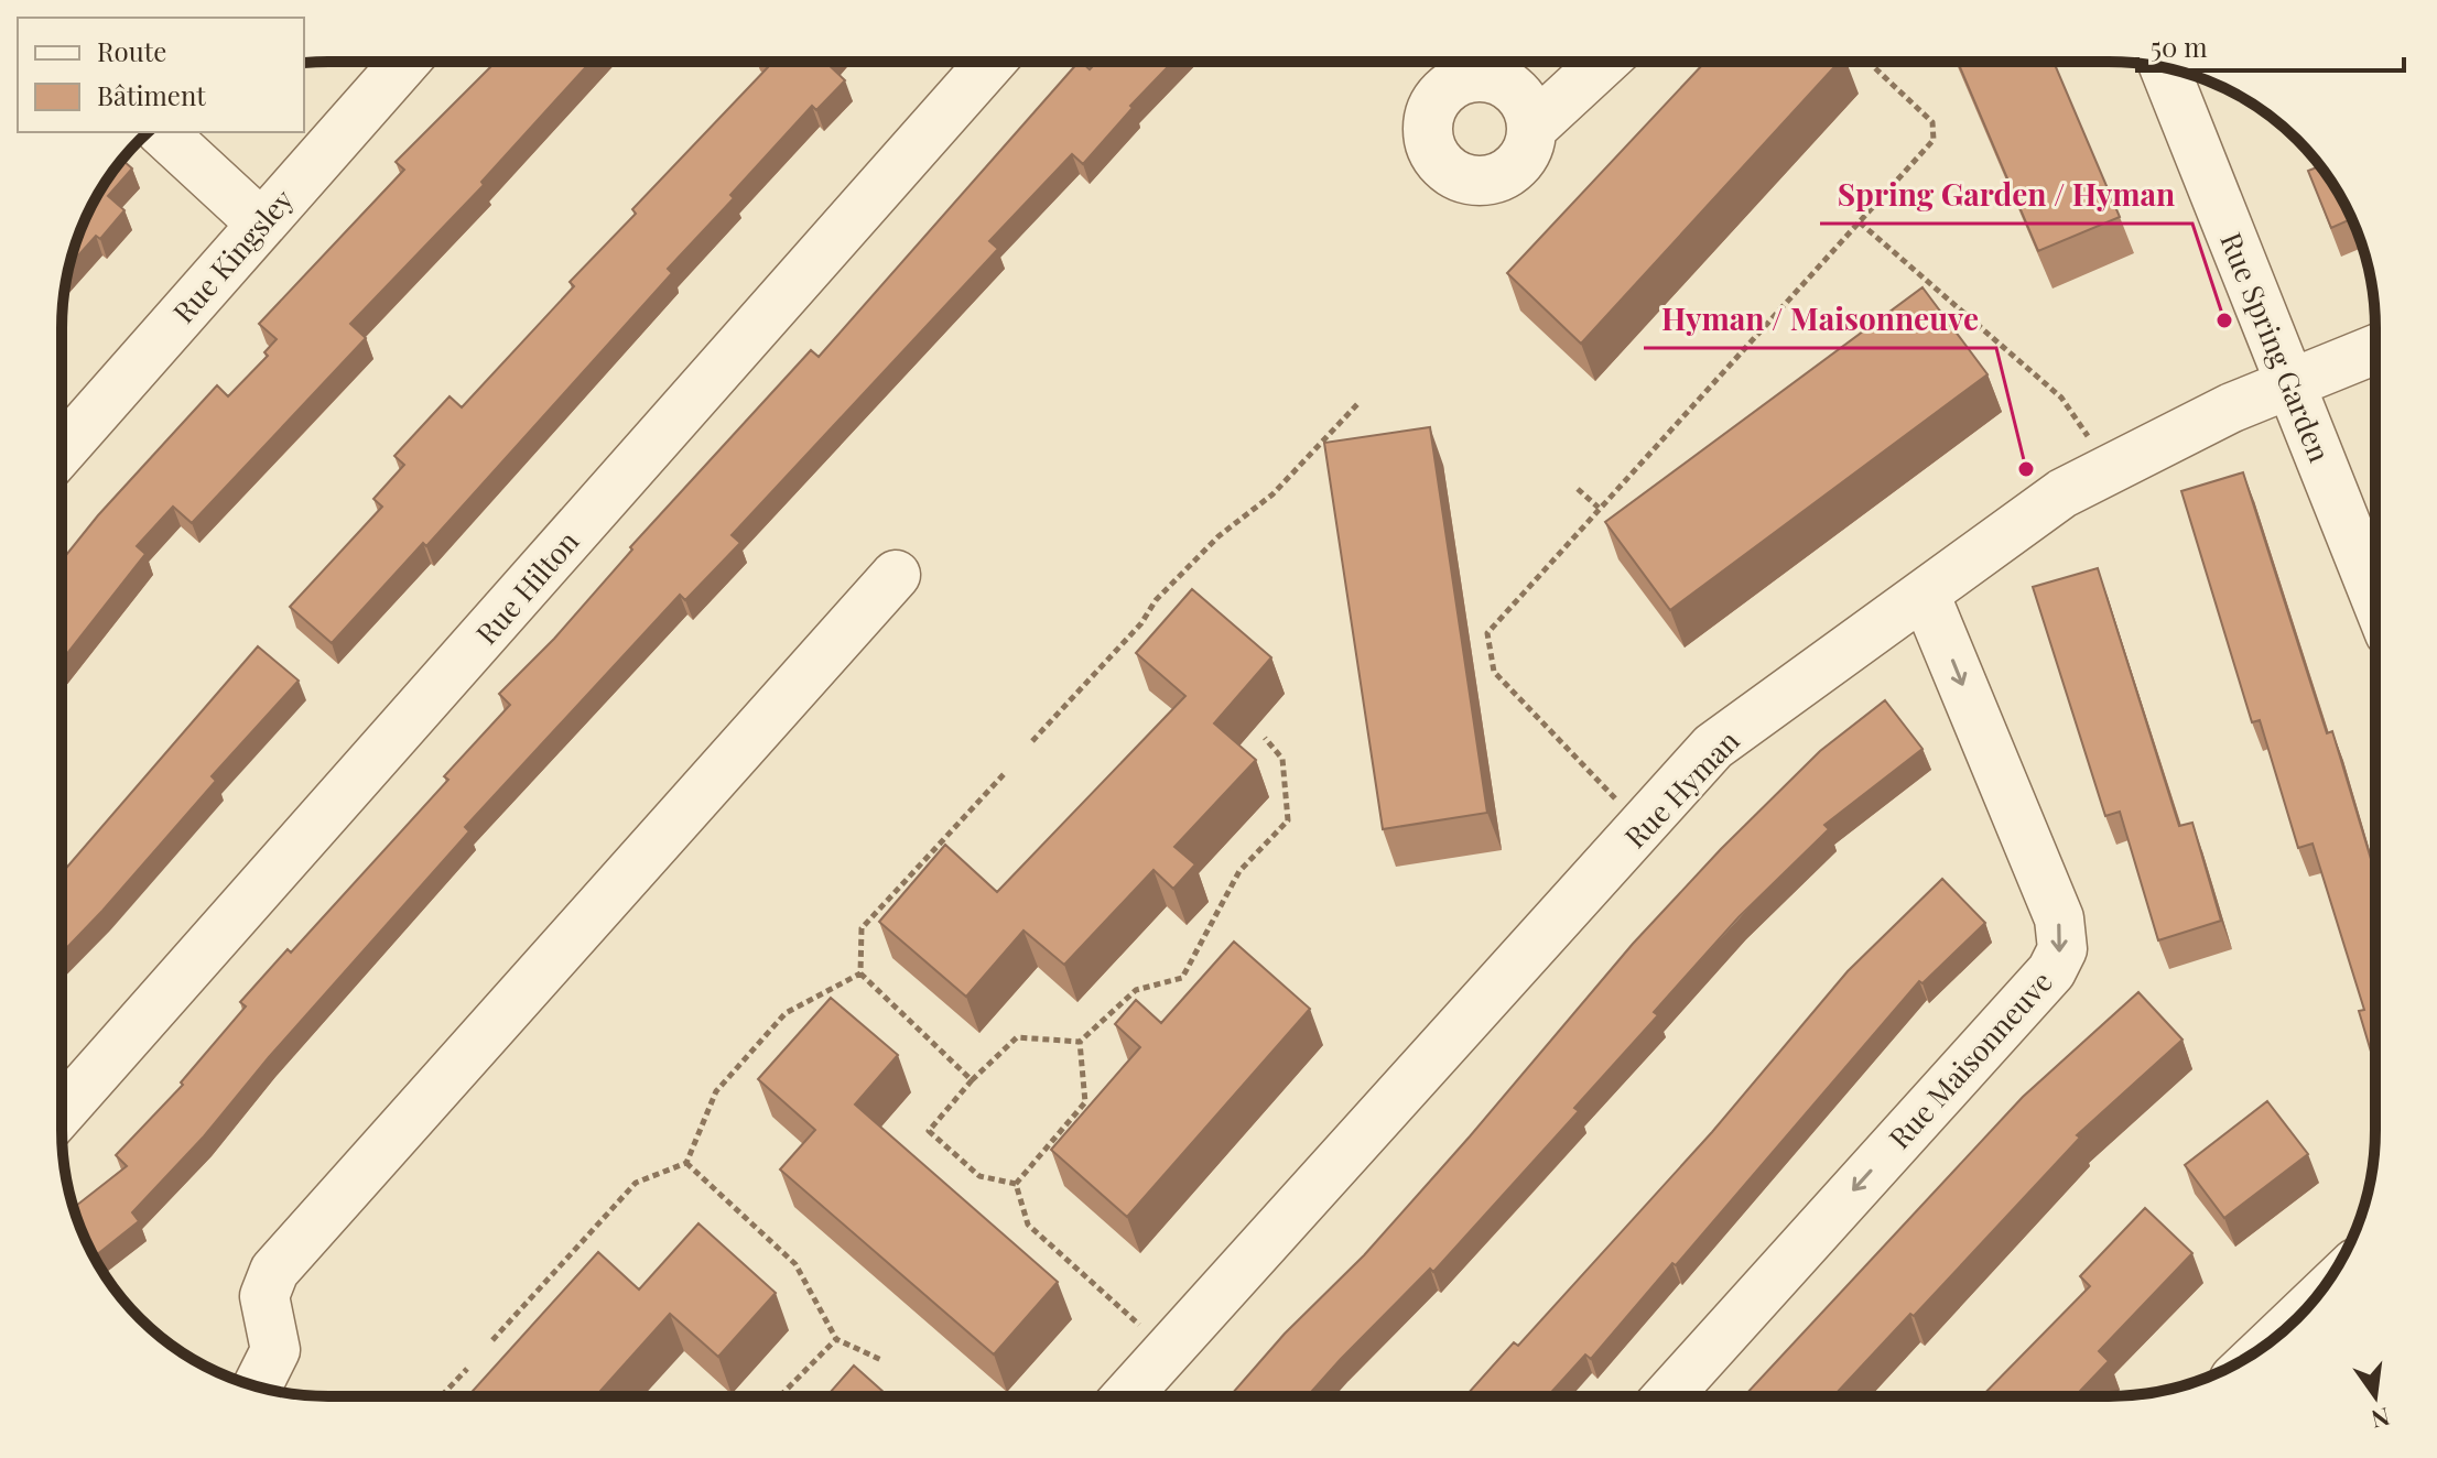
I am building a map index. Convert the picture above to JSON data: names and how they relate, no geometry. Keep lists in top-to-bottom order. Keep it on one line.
{"streets":{"street":["Rue Kingsley","Rue Spring Garden","Rue Hilton","Rue Hyman","Rue Maisonneuve"]},"crossings":[["Rue Spring Garden","Rue Hyman"],["Rue Hyman","Rue Maisonneuve"]],"one_way":["Rue Maisonneuve"],"places":["Spring Garden / Hyman","Hyman / Maisonneuve"],"legend":["Route","Bâtiment"],"scale_bar":"50 m","north":"bottom"}
